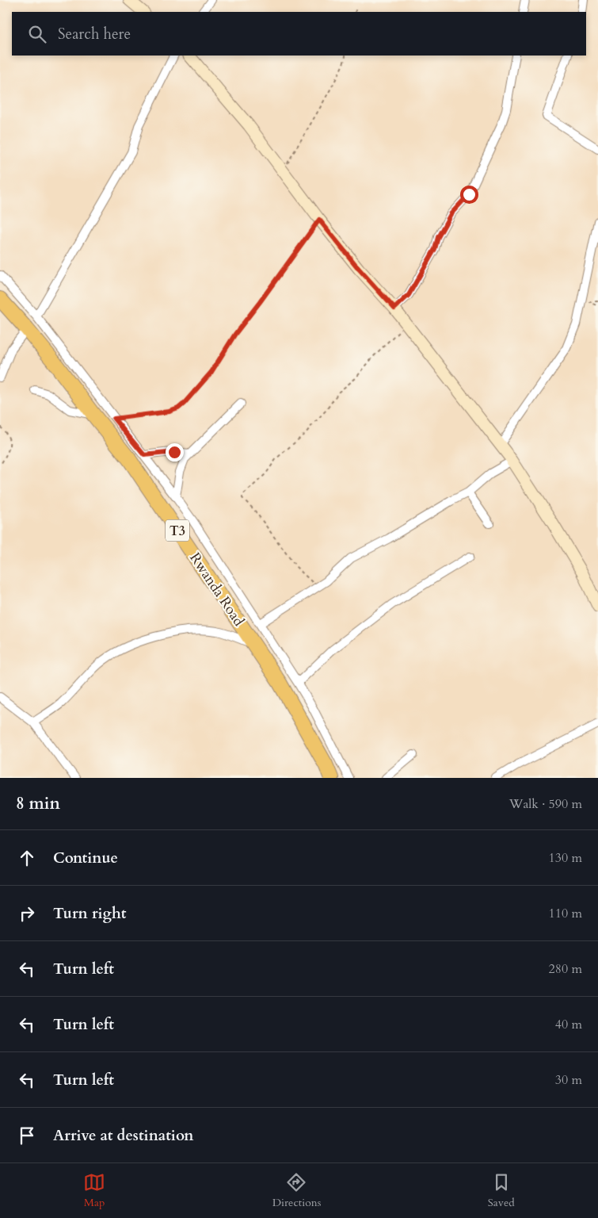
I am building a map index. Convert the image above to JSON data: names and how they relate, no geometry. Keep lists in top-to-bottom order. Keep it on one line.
{"streets":{"highway":["T3","Rwanda Road"]},"page":{"search":"Search here","heading":["8 min","Walk · 590 m"],"list":[["Continue","130 m"],["Turn right","110 m"],["Turn left","280 m"],["Turn left","40 m"],["Turn left","30 m"],"Arrive at destination"],"nav":["Map","Directions","Saved"]}}
